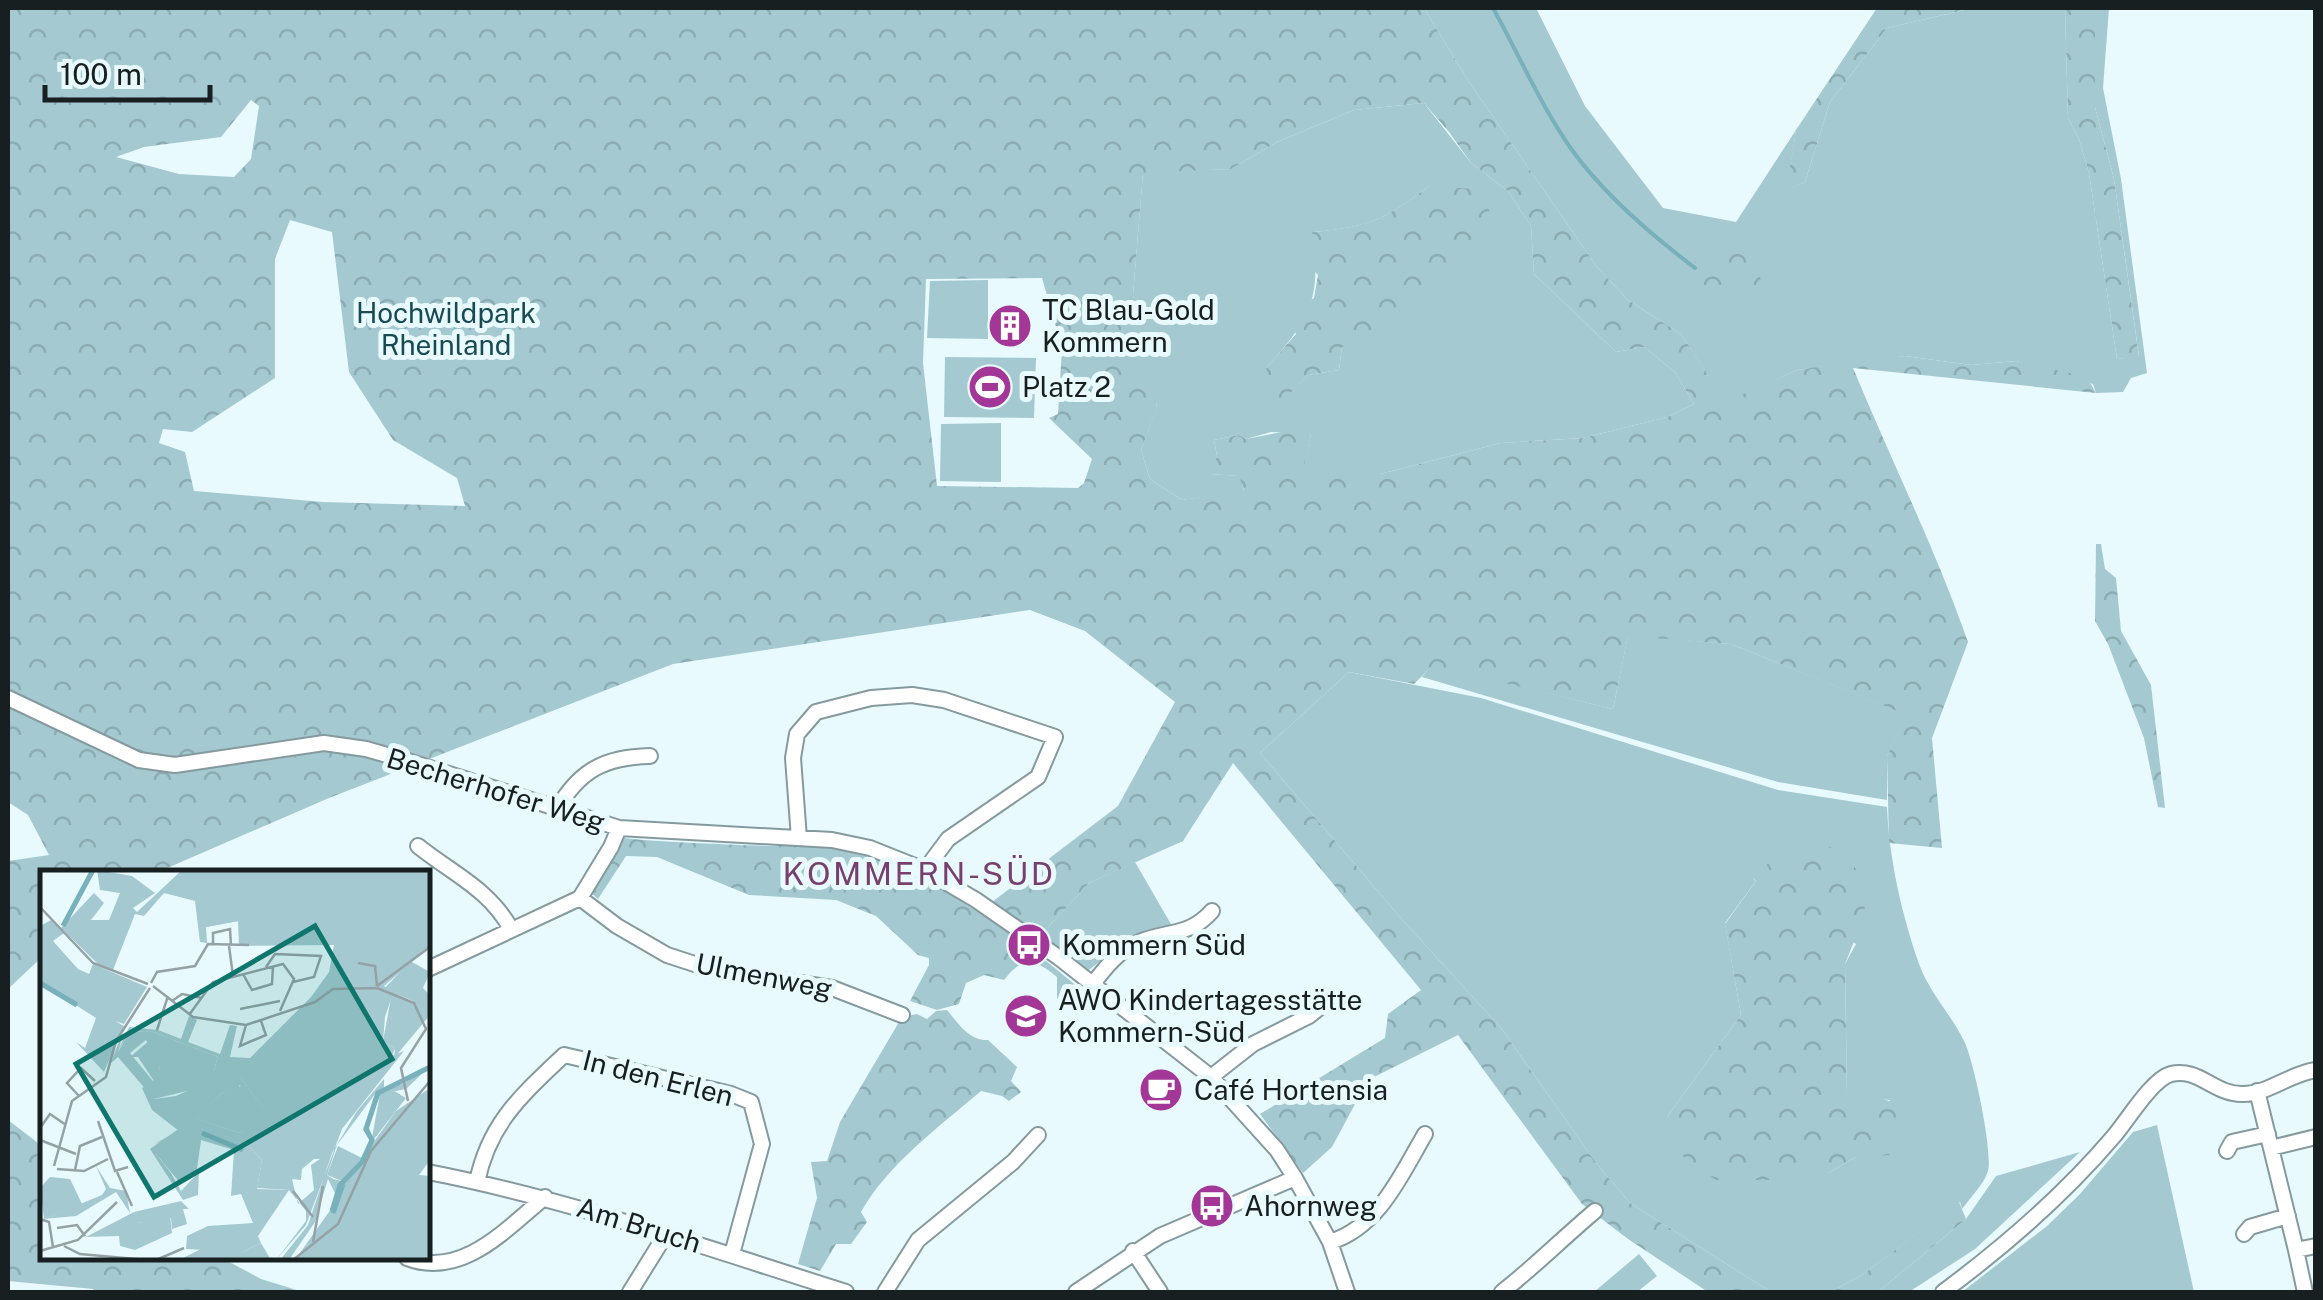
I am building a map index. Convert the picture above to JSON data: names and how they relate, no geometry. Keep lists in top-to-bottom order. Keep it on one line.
{"streets":{"street":["Becherhofer Weg","Ulmenweg","In den Erlen","Am Bruch"]},"crossings":[["In den Erlen","Am Bruch"]],"districts":["KOMMERN-SÜD"],"parks":["Hochwildpark Rheinland"],"places":{"building":["TC Blau-Gold Kommern"],"sports":["Platz 2"],"bus stop":["Kommern Süd","Ahornweg"],"school or university":["AWO Kindertagesstätte Kommern-Süd"],"cafe":["Café Hortensia"]},"scale_bar":"100 m"}
